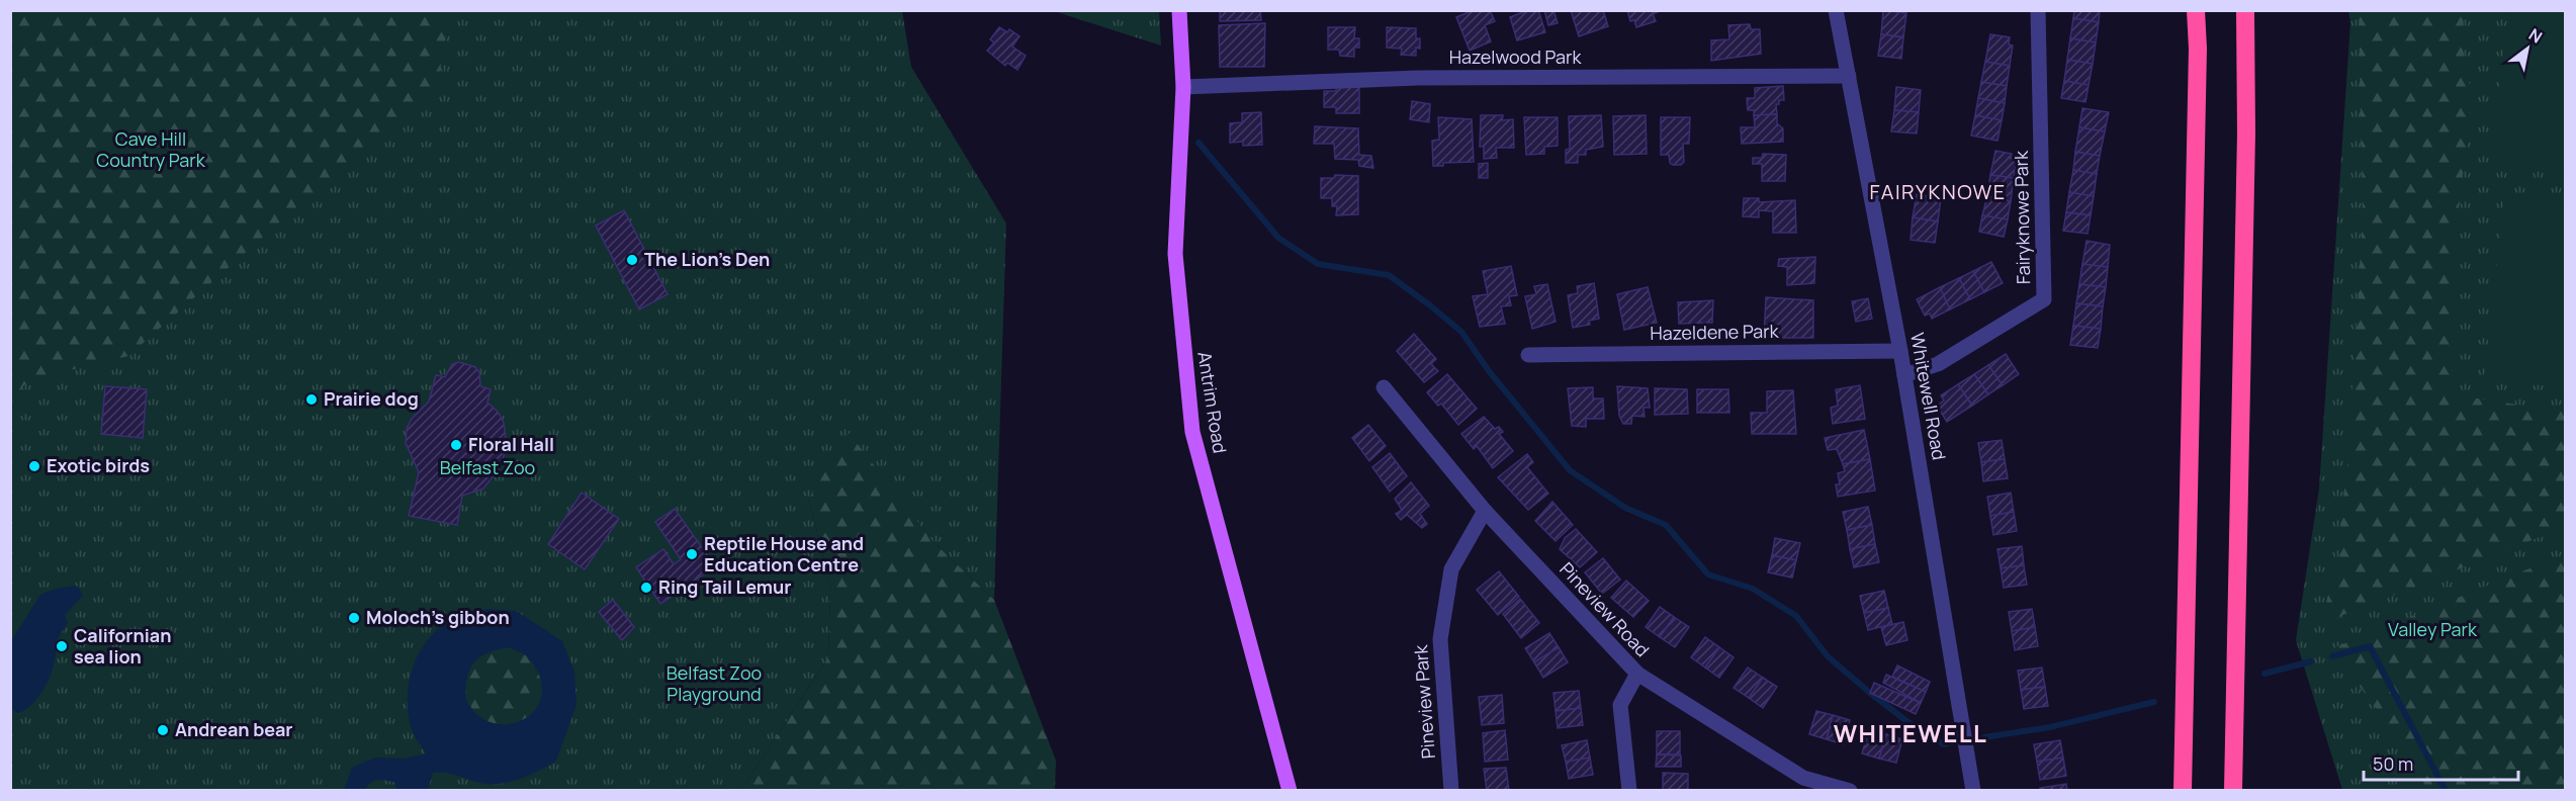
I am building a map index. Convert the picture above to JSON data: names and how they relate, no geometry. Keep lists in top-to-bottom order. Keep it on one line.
{"streets":{"main road":["Antrim Road"],"street":["Hazelwood Park","Fairyknowe Park","Hazeldene Park","Whitewell Road","Pineview Road","Pineview Park"]},"crossings":[["Hazelwood Park","Whitewell Road"],["Hazelwood Park","Antrim Road"],["Fairyknowe Park","Whitewell Road"],["Hazeldene Park","Whitewell Road"],["Pineview Road","Pineview Park"]],"districts":["FAIRYKNOWE","WHITEWELL"],"parks":["Cave Hill Country Park","Belfast Zoo","Valley Park","Belfast Zoo Playground"],"places":["The Lion's Den","Prairie dog","Floral Hall","Exotic birds","Reptile House and Education Centre","Ring Tail Lemur","Moloch's gibbon","Californian sea lion","Andrean bear"],"scale_bar":"50 m","north":"top right"}
